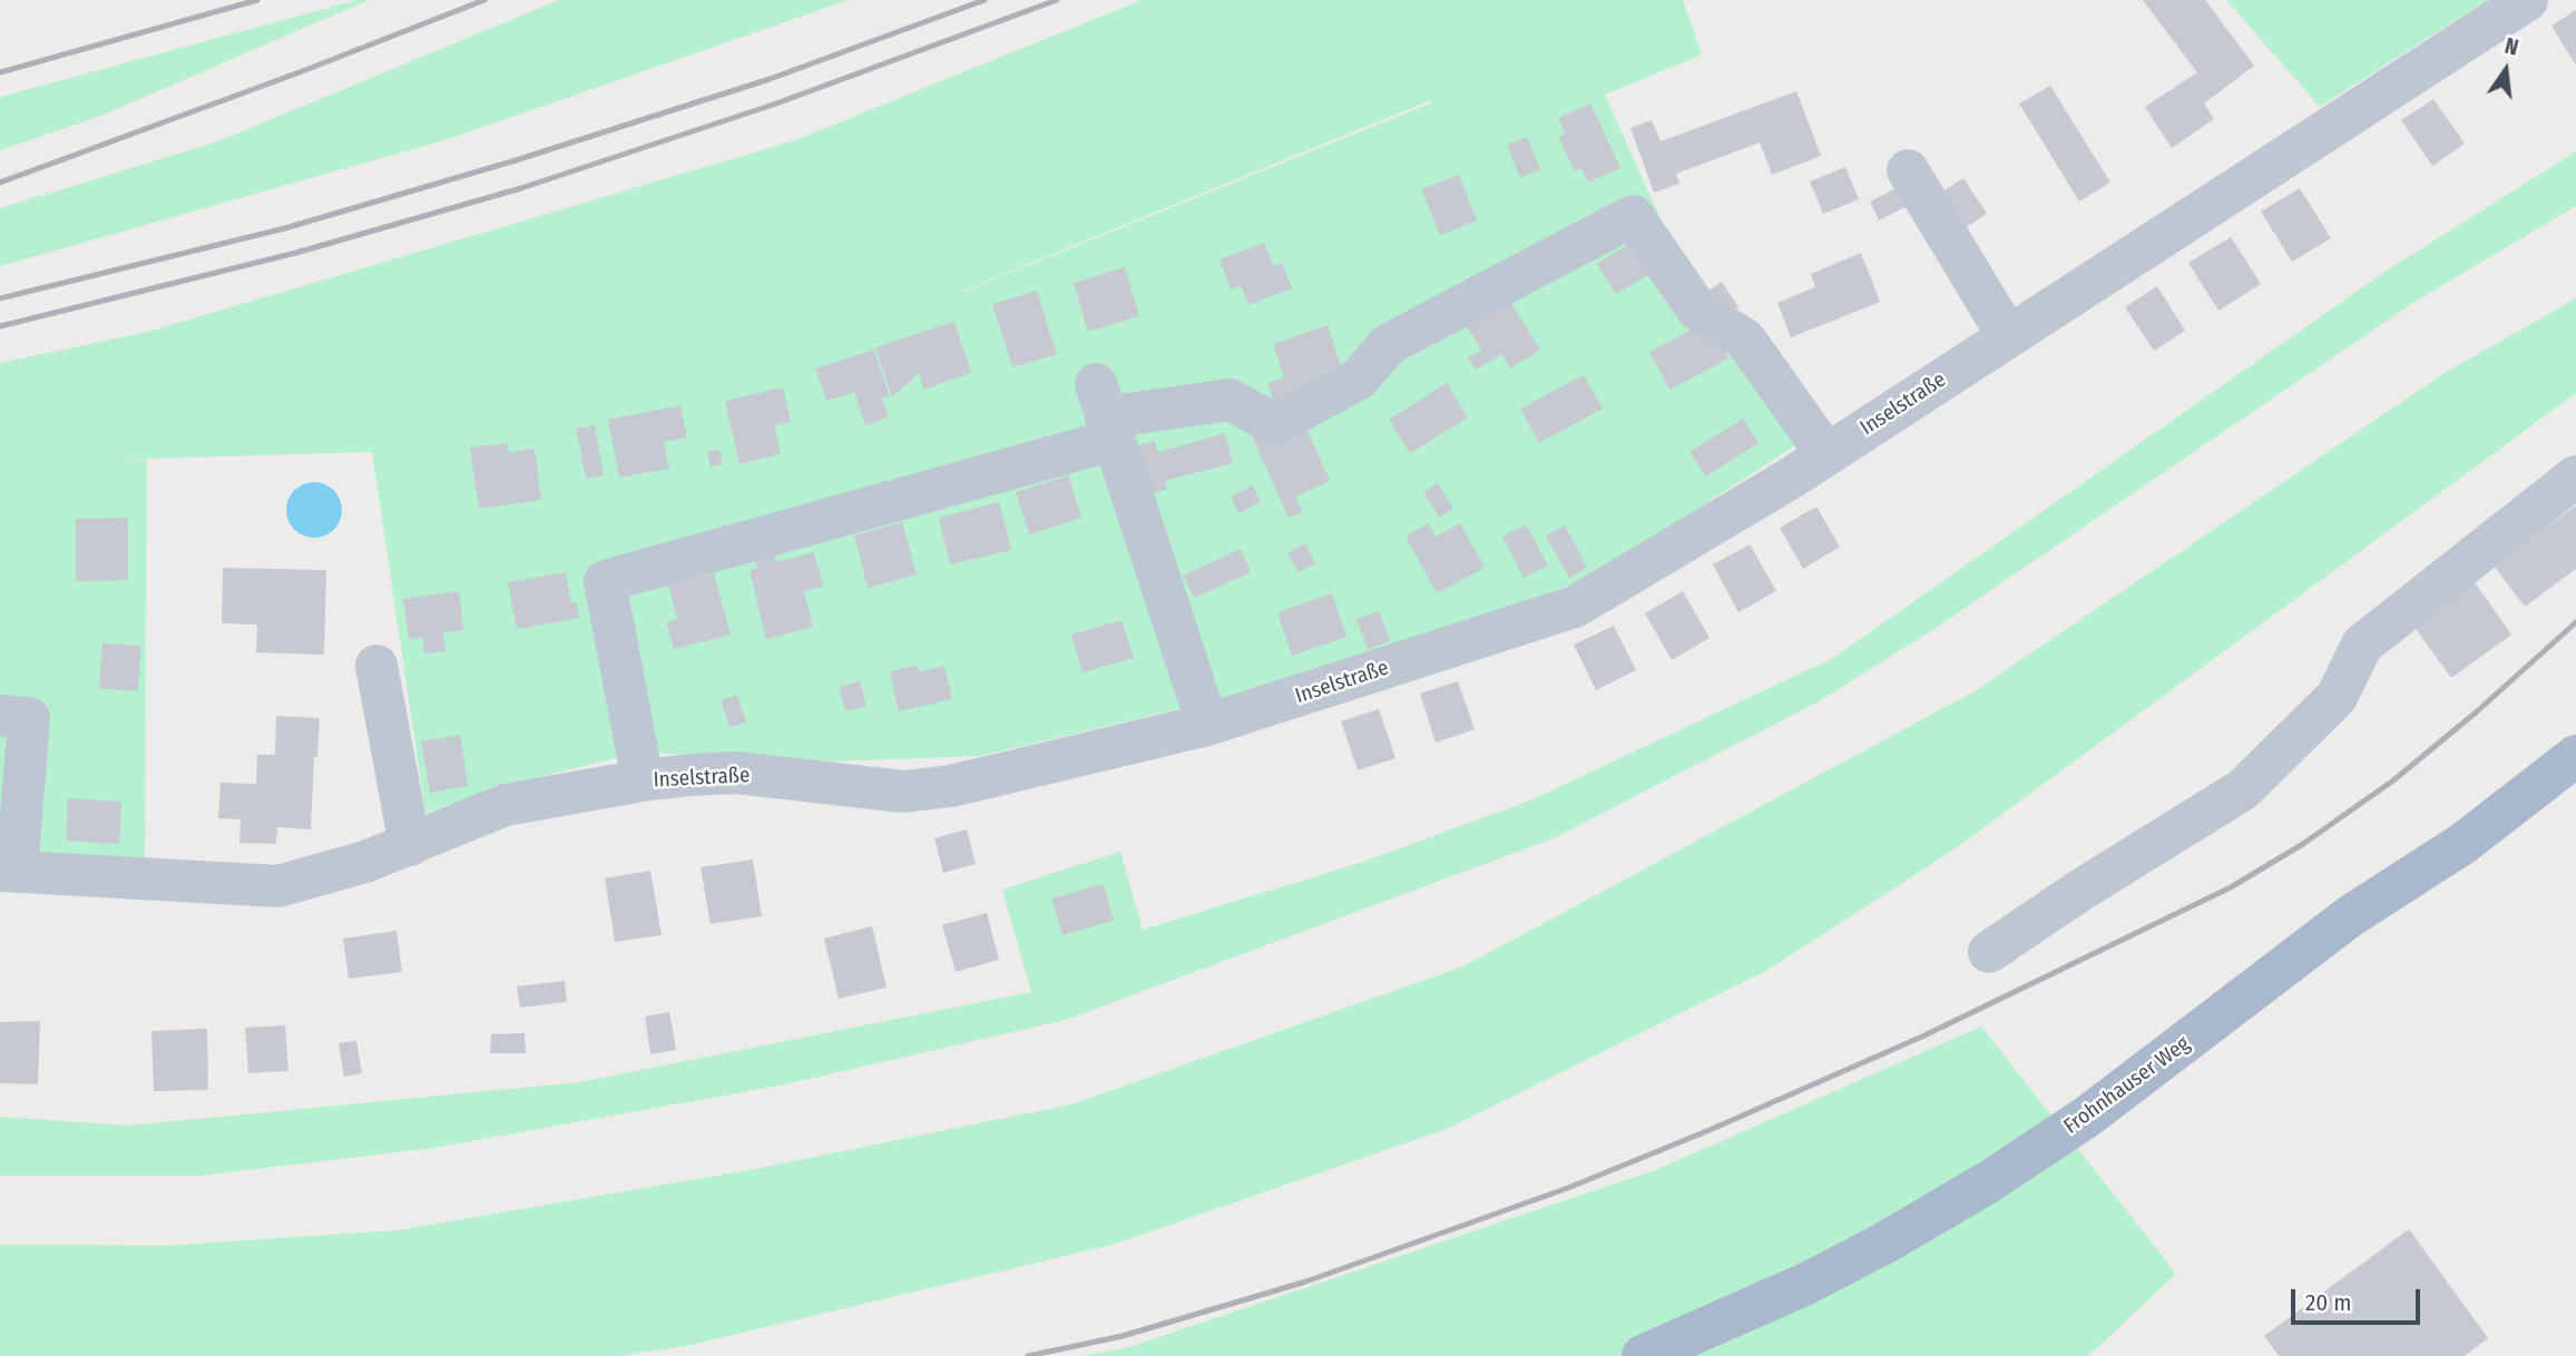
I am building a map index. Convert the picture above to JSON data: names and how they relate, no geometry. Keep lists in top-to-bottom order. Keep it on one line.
{"streets":{"main road":["Frohnhauser Weg"],"street":["Inselstraße"]},"scale_bar":"20 m","north":"top"}
